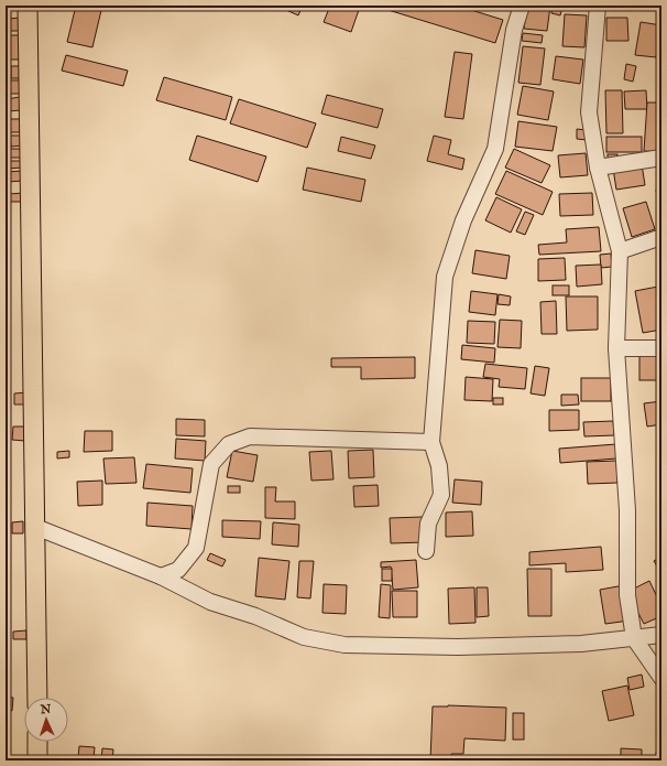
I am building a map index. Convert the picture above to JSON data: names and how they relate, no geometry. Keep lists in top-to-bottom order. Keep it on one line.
{"north":"top"}
